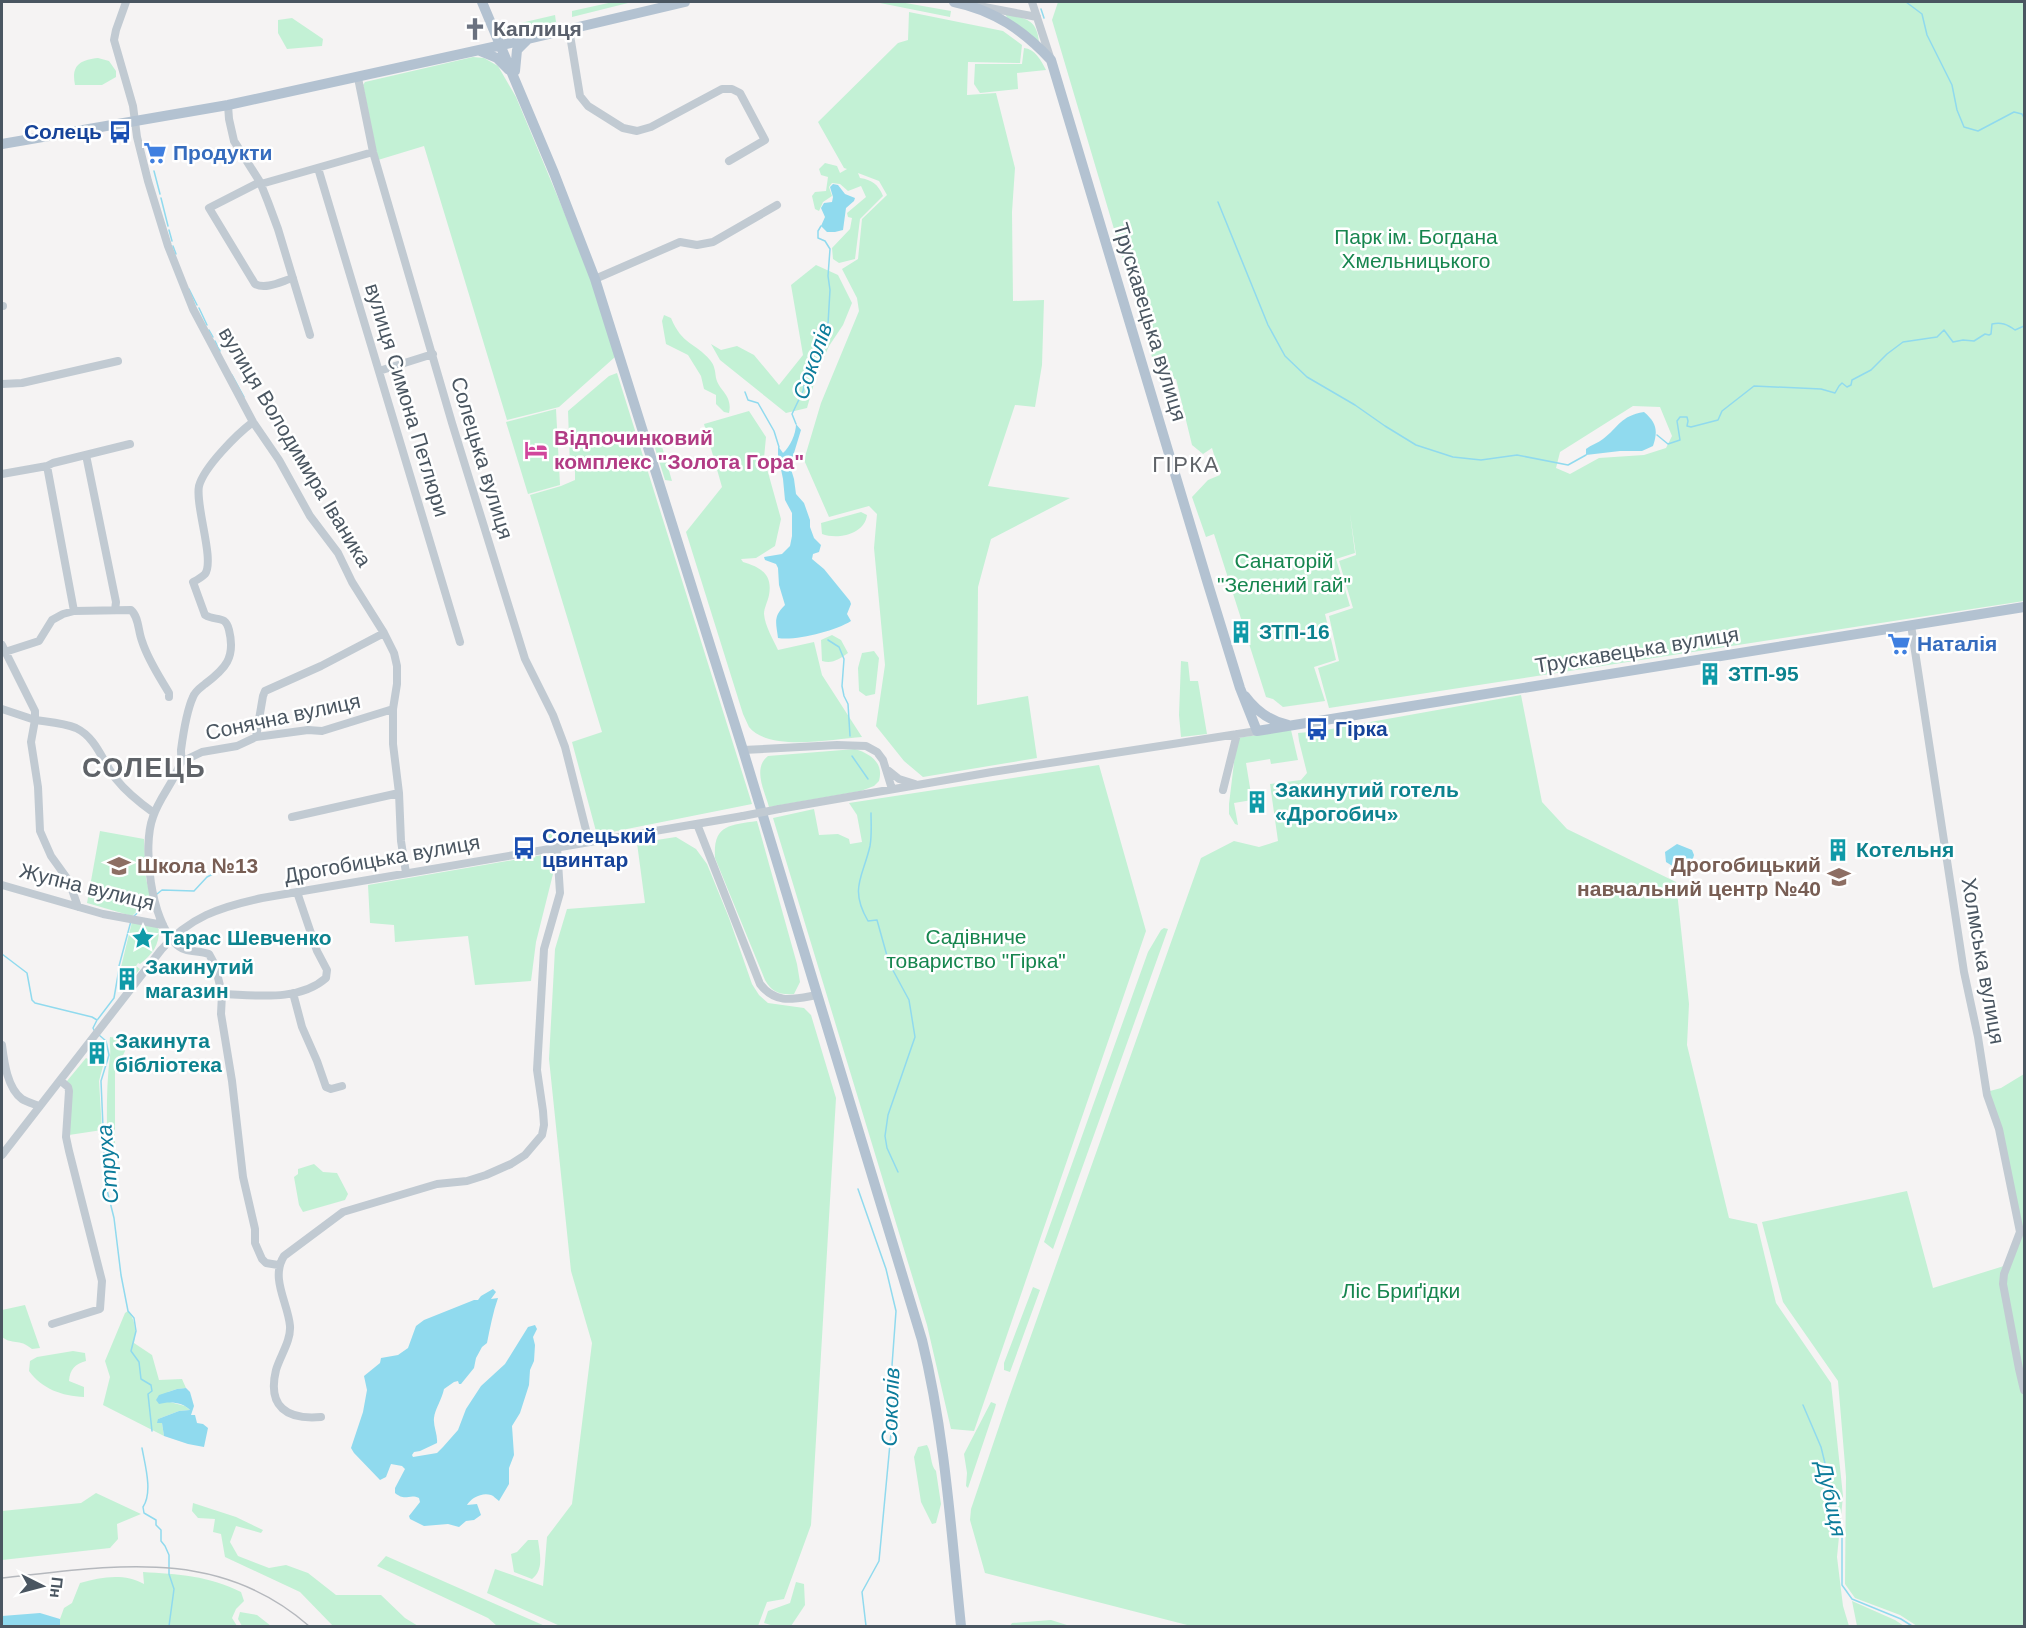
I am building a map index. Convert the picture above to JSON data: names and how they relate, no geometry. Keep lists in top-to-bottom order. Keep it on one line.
{"streets":{"main road":["Трускавецька вулиця"],"street":["вулиця Симона Петлюри","вулиця Володимира Іваника","Солецька вулиця","Сонячна вулиця","Дрогобицька вулиця","Жупна вулиця","Холмська вулиця"]},"crossings":[["Трускавецька вулиця","Дрогобицька вулиця"],["Трускавецька вулиця","Холмська вулиця"],["вулиця Володимира Іваника","Сонячна вулиця"],["вулиця Володимира Іваника","Дрогобицька вулиця"],["Солецька вулиця","Дрогобицька вулиця"]],"districts":["ГІРКА","СОЛЕЦЬ"],"water":["Соколів","Струха","Дубиця"],"parks":["Парк ім. Богдана Хмельницького","Санаторій \"Зелений гай\"","Садівниче товариство \"Гірка\"","Ліс Бриґідки"],"places":{"church":["Каплиця"],"bus stop":["Солець","Гірка","Солецький цвинтар"],"supermarket":["Продукти","Наталія"],"hotel":["Відпочинковий комплекс \"Золота Гора\""],"building":["ЗТП-16","ЗТП-95","Закинутий готель «Дрогобич»","Котельня","Закинутий магазин","Закинута бібліотека"],"school or university":["Школа №13","Дрогобицький навчальний центр №40"],"place":["Тарас Шевченко"]},"north":"right"}
